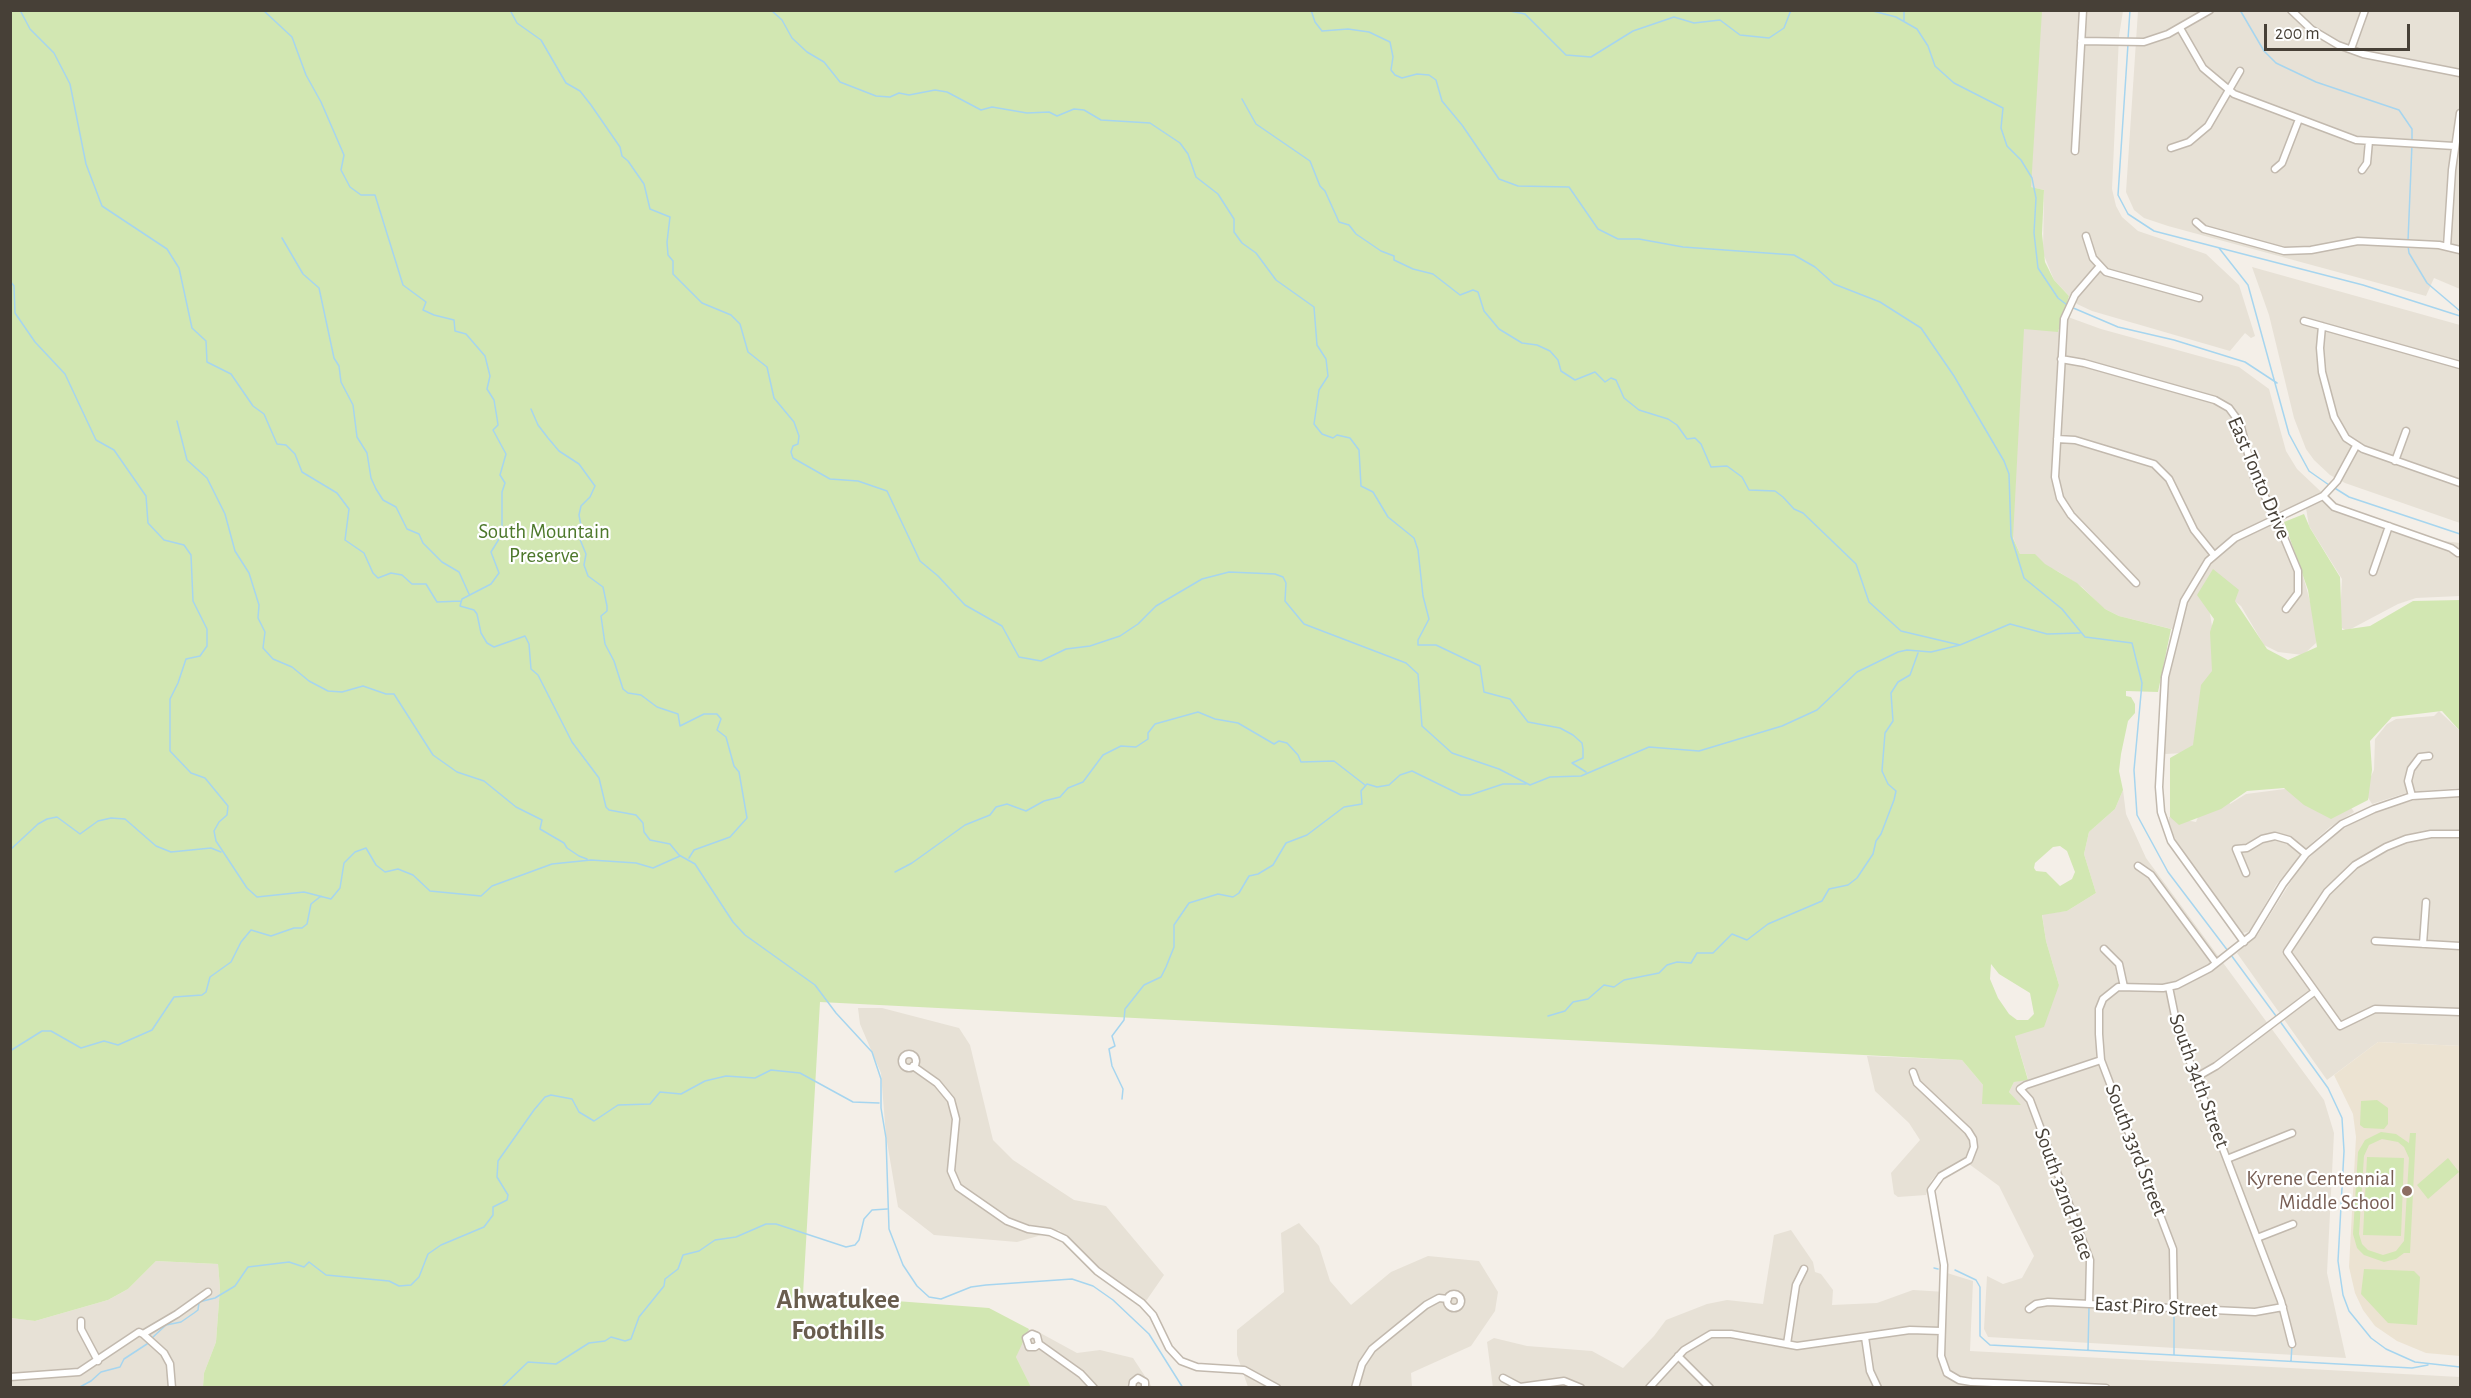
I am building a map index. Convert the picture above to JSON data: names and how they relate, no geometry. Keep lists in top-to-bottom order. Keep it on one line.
{"streets":{"street":["East Tonto Drive","South 34th Street","South 33rd Street","South 32nd Place","East Piro Street"]},"crossings":[["South 34th Street","East Piro Street"],["South 33rd Street","South 32nd Place"],["South 33rd Street","East Piro Street"],["South 32nd Place","East Piro Street"]],"districts":["Ahwatukee Foothills"],"parks":["South Mountain Preserve"],"places":["Kyrene Centennial Middle School"],"scale_bar":"200 m"}
